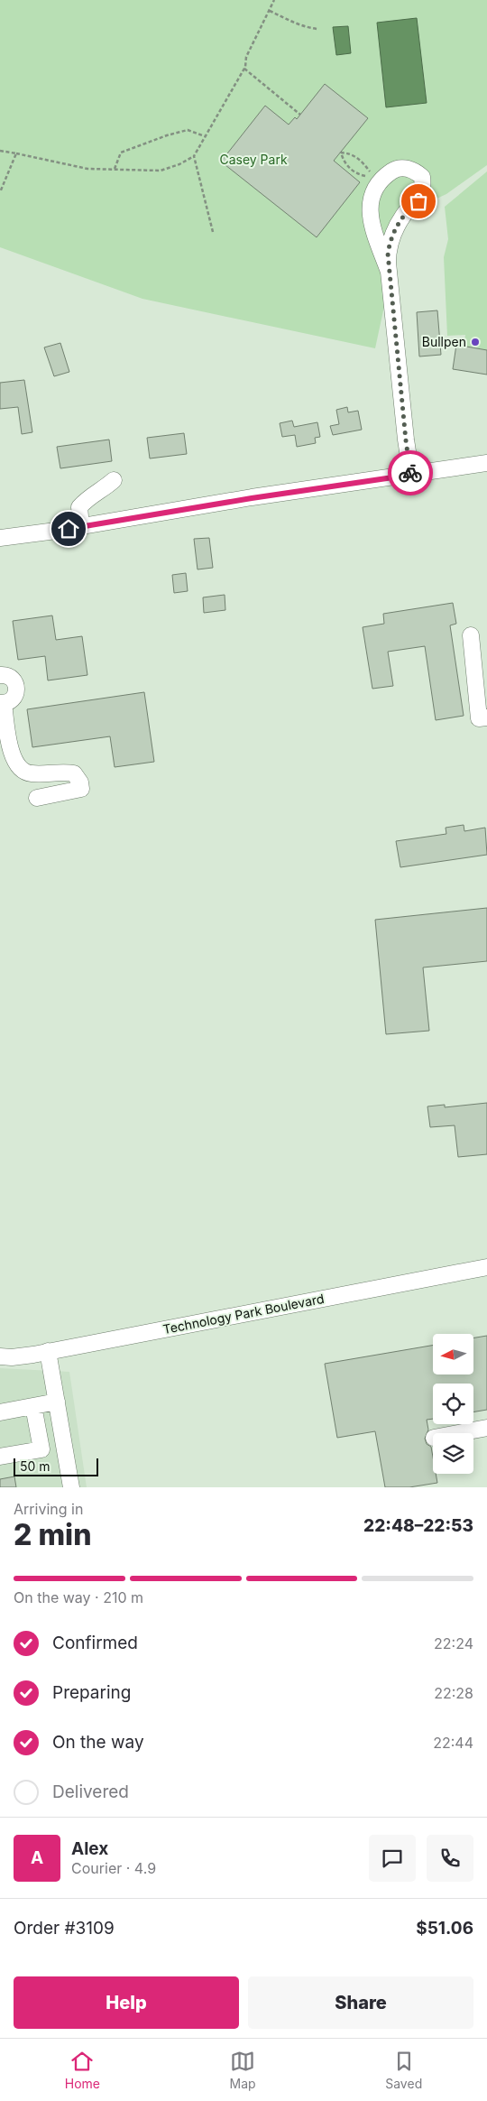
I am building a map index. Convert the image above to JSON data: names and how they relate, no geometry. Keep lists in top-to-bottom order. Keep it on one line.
{"streets":{"street":["Technology Park Boulevard"]},"parks":["Casey Park"],"places":["Bullpen"],"scale_bar":"50 m","north":"left","page":{"scale":"50 m","heading":["2 min","Arriving in","22:48–22:53"],"panel":["Alex","Courier · 4.9","Order #3109","$51.06"],"bar":"On the way · 210 m","list":[["Confirmed","22:24"],["Preparing","22:28"],["On the way","22:44"],"Delivered"],"round":"A","buttons":["Help","Share"],"tabs":["Home","Map","Saved"]}}
